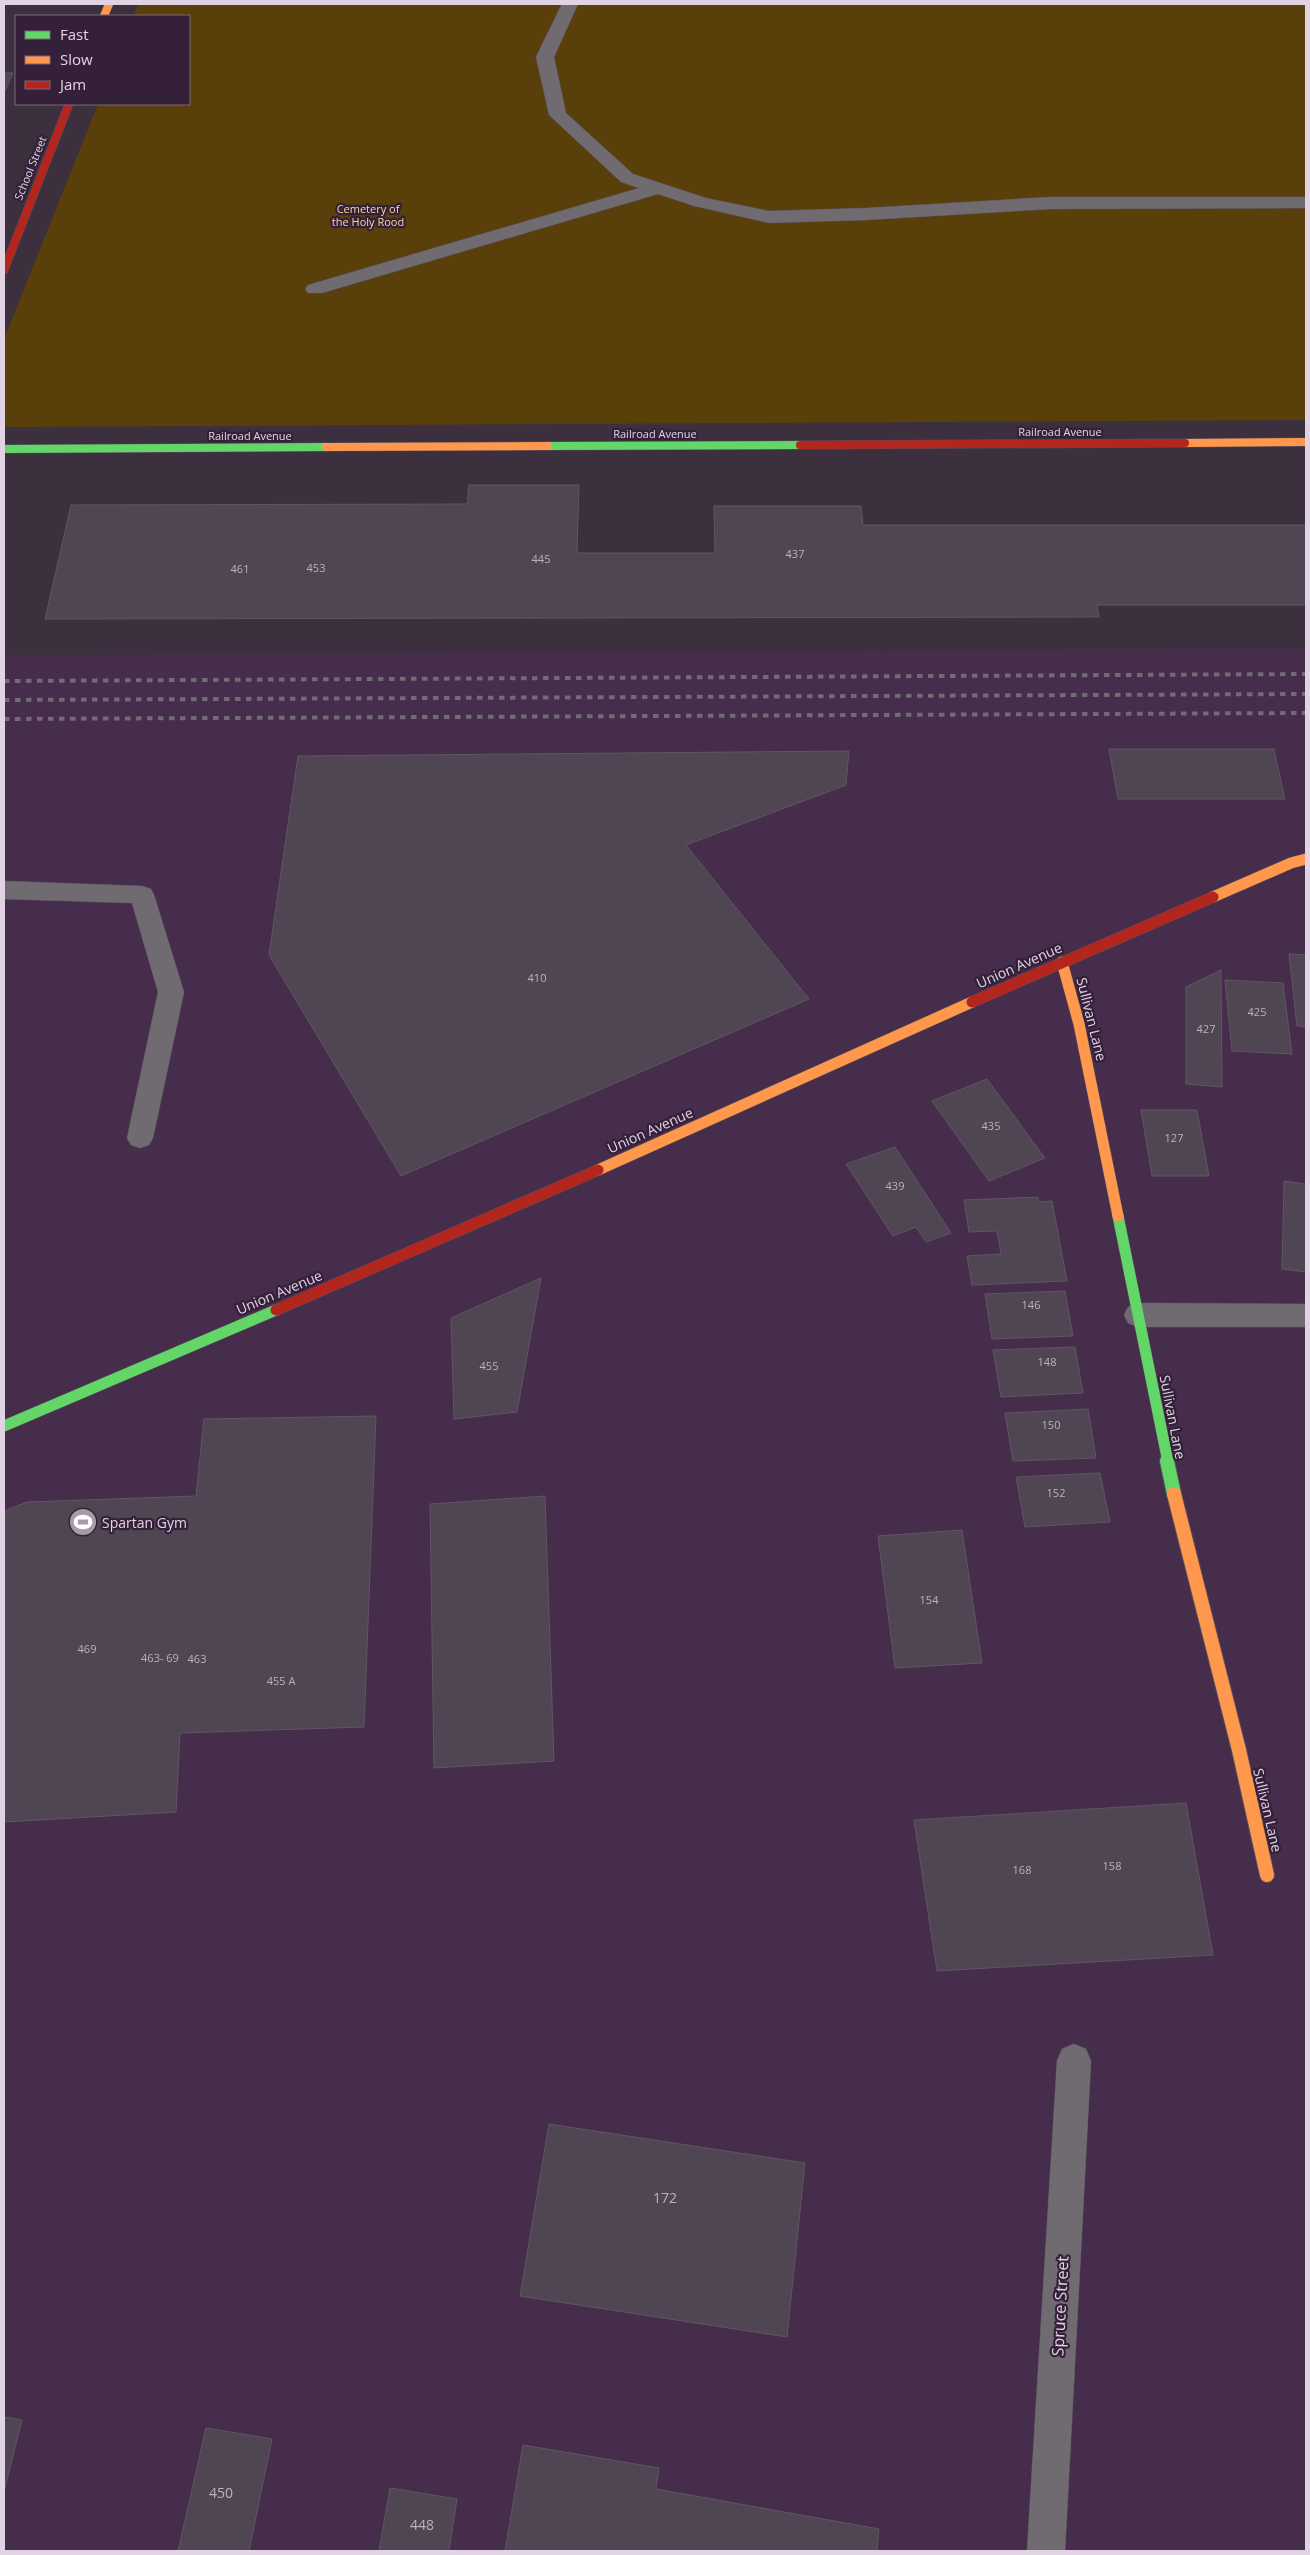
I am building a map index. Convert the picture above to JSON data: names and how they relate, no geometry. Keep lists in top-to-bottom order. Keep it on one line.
{"streets":{"street":["School Street","Railroad Avenue","Union Avenue","Sullivan Lane","Spruce Street"]},"crossings":[["Union Avenue","Sullivan Lane"]],"parks":["Cemetery of the Holy Rood"],"places":{"sports":["Spartan Gym"]},"house_numbers":["437","445","453","461","410","425","427","435","127","439","146","148","455","150","152","154","469","463- 69","463","455 A","158","168","172","450","448"],"legend":["Fast","Slow","Jam"]}
